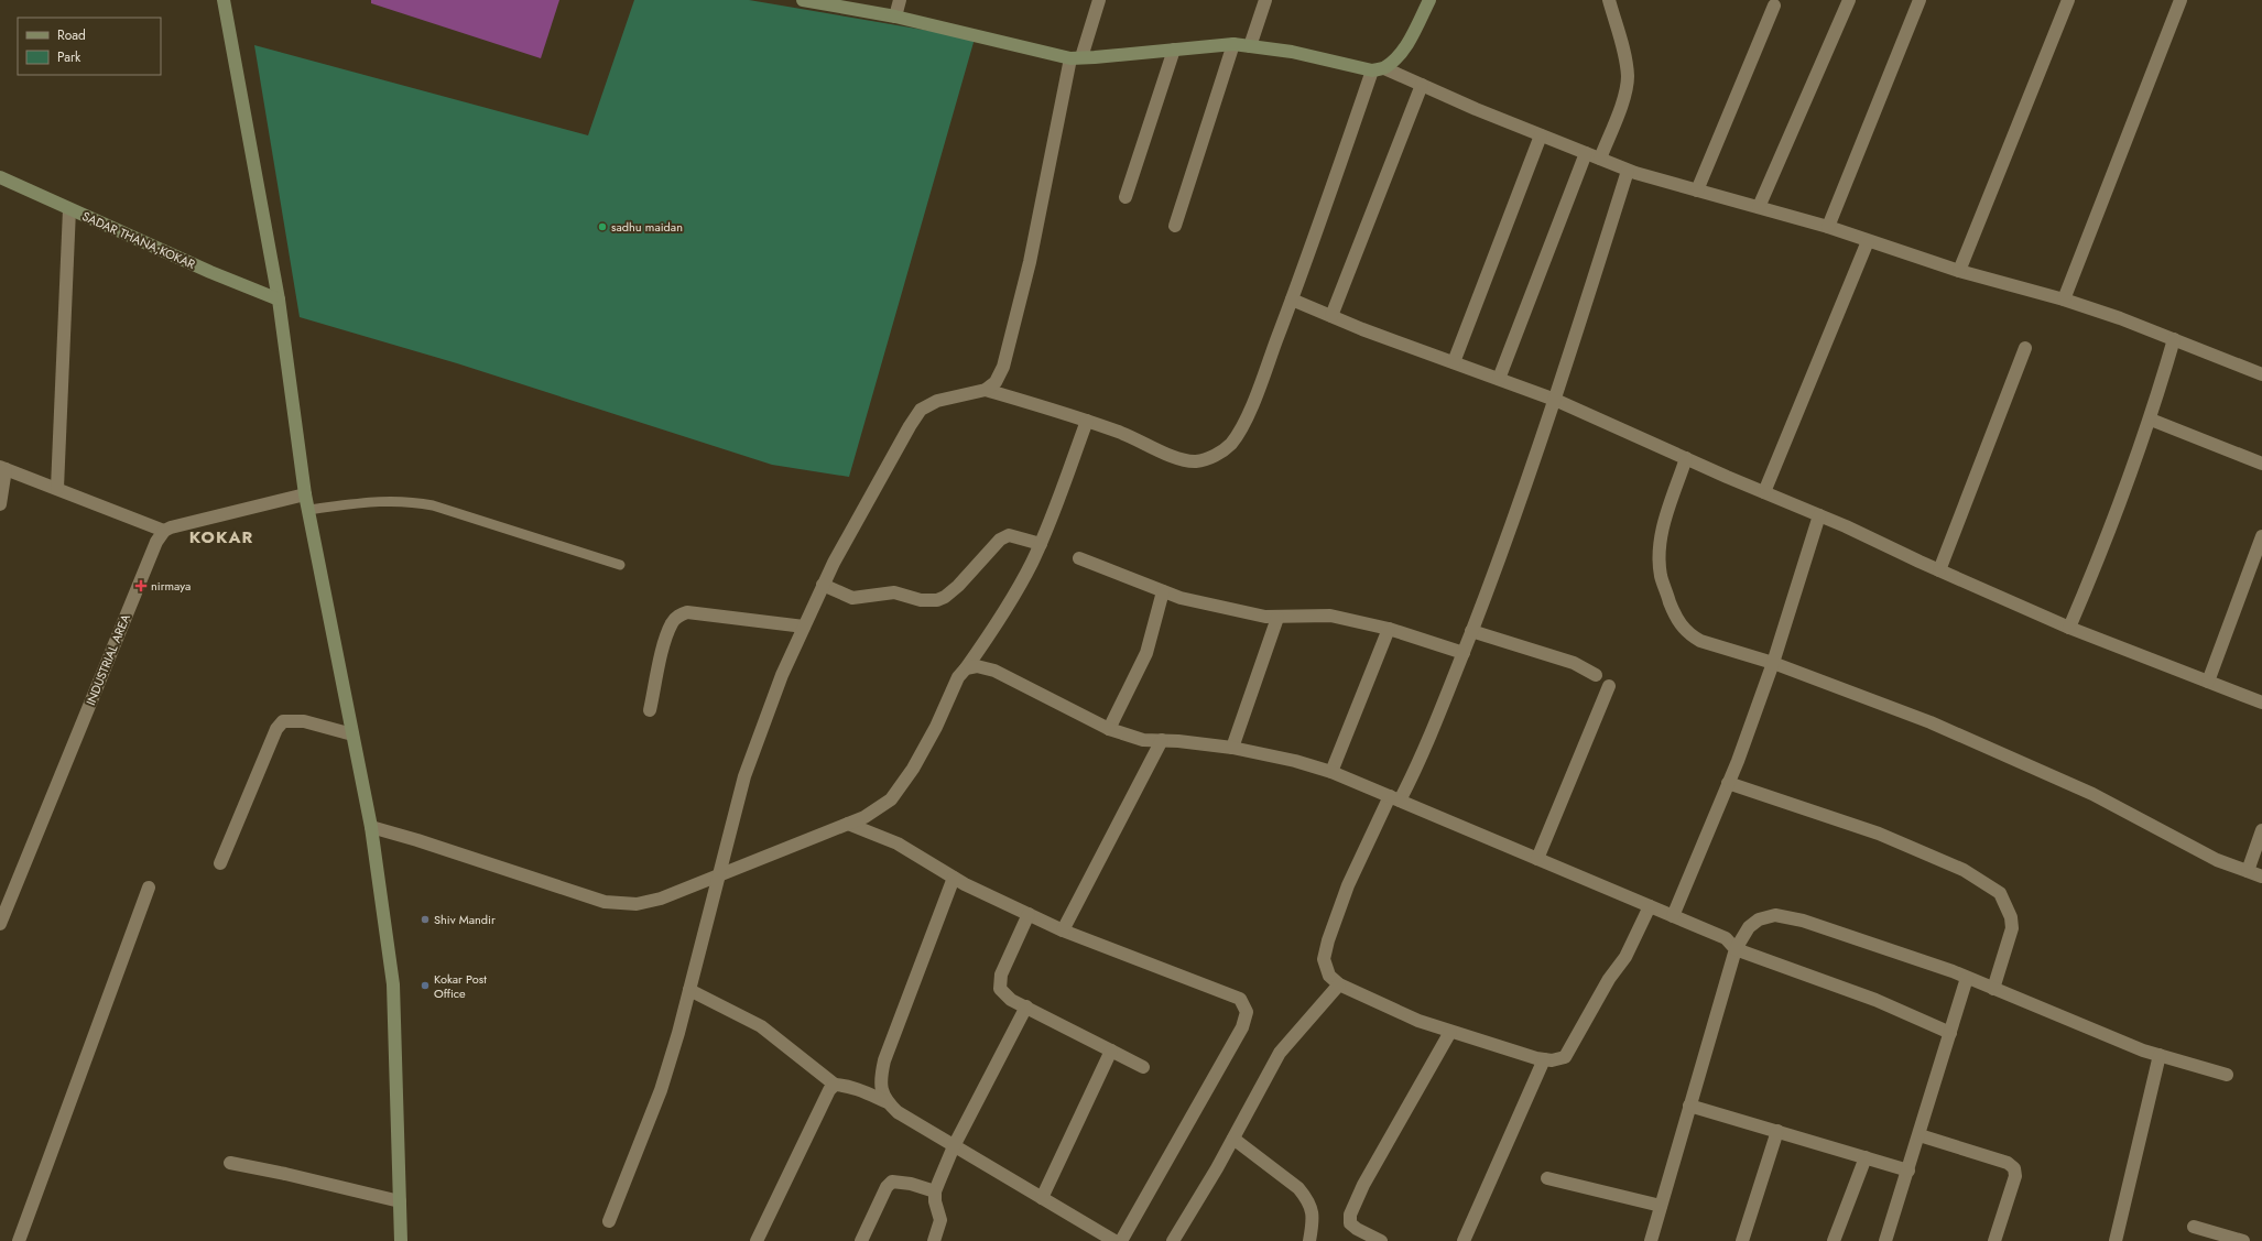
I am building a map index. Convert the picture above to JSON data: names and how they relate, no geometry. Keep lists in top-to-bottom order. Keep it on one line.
{"streets":{"main road":["SADAR THANA;KOKAR"],"street":["INDUSTRIAL AREA"]},"districts":["KOKAR"],"places":{"other":["sadhu maidan","Shiv Mandir","Kokar Post Office"],"health":["nirmaya"]},"legend":["Road","Park"]}
